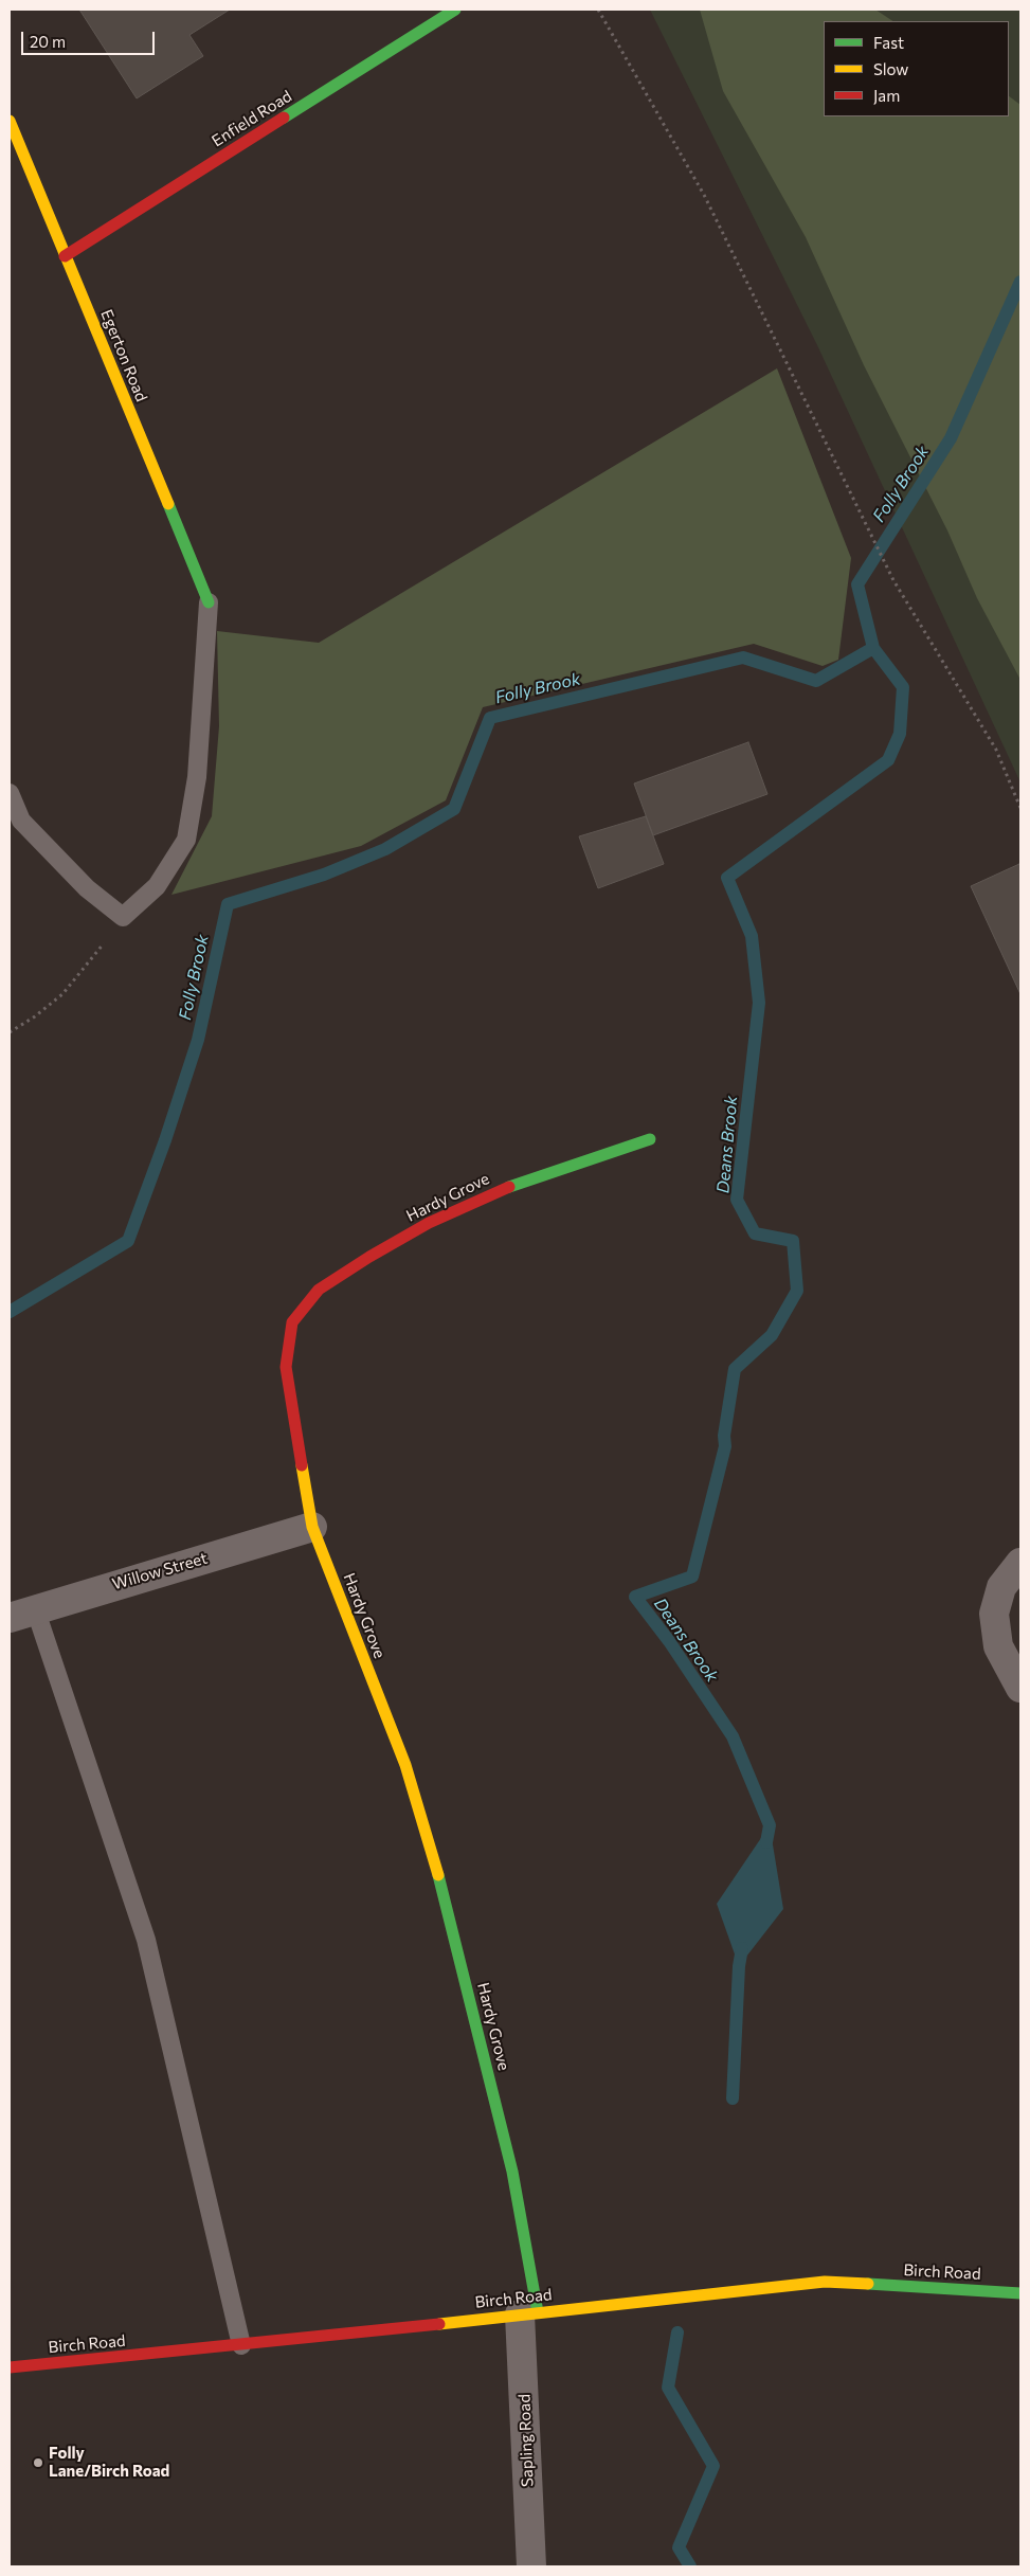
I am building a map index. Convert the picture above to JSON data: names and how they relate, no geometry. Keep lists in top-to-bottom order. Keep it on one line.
{"streets":{"street":["Enfield Road","Egerton Road","Hardy Grove","Willow Street","Birch Road","Sapling Road"]},"crossings":[["Enfield Road","Egerton Road"],["Hardy Grove","Willow Street"],["Hardy Grove","Birch Road"],["Hardy Grove","Sapling Road"],["Birch Road","Sapling Road"]],"water":["Folly Brook","Deans Brook"],"places":["Folly Lane/Birch Road"],"legend":["Fast","Slow","Jam"],"scale_bar":"20 m"}
